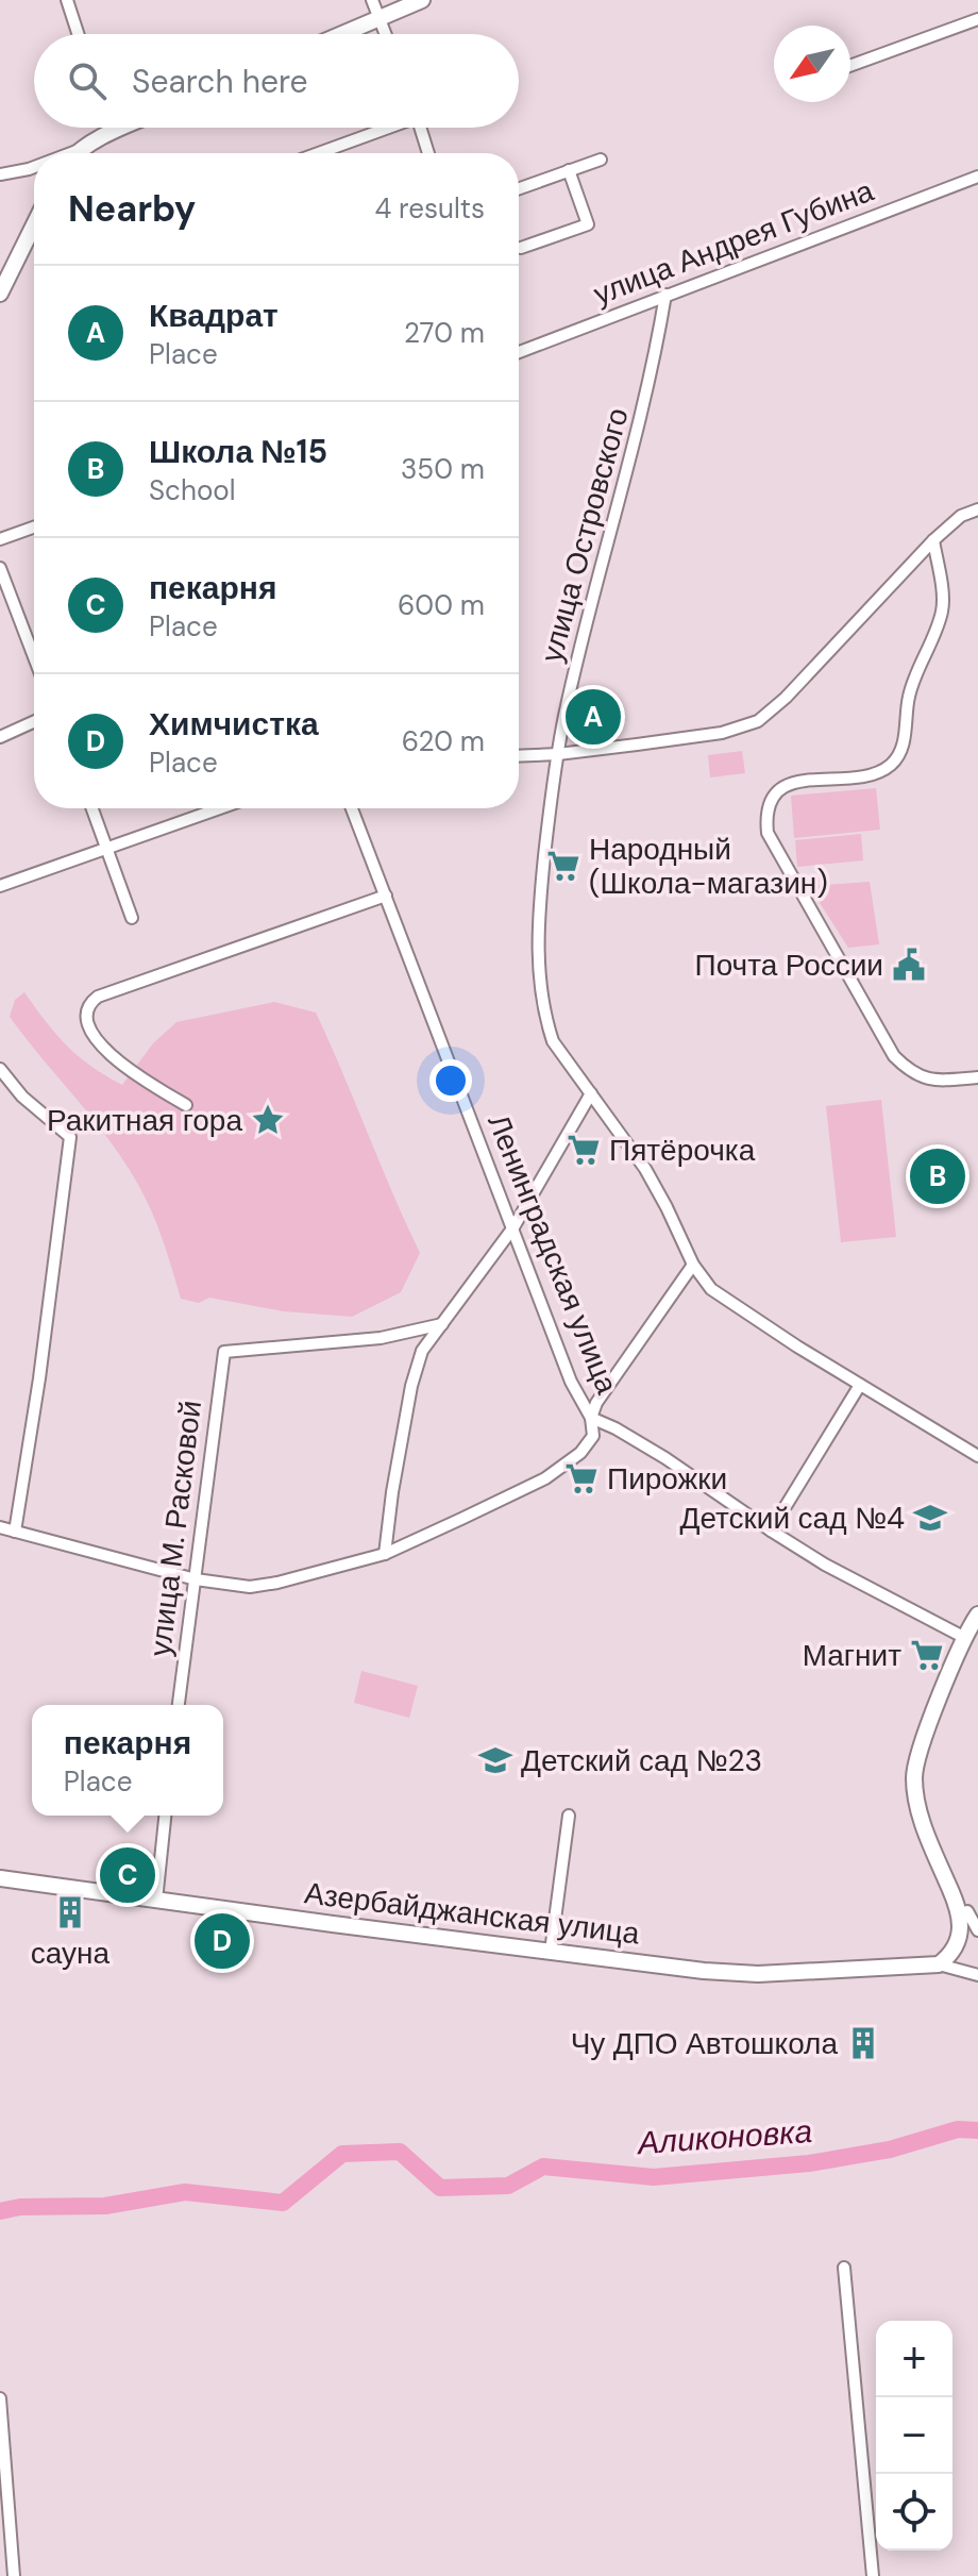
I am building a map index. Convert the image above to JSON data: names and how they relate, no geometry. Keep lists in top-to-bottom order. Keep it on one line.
{"streets":{"main road":["Азербайджанская улица"],"street":["улица Андрея Губина","улица Островского","Ленинградская улица","улица М. Расковой"]},"crossings":[["улица Андрея Губина","улица Островского"]],"water":["Аликоновка"],"places":{"supermarket":["Народный (Школа-магазин)","Пятёрочка","Пирожки","Магнит"],"public building":["Почта России"],"place":["Ракитная гора"],"school or university":["Детский сад №4","Детский сад №23"],"building":["сауна","Чу ДПО Автошкола"]},"north":"bottom left","page":{"search":"Search here","heading":["Nearby","4 results"],"list":[{"mark":"A","name":"Квадрат","note":"Place","value":"270 m"},{"mark":"B","name":"Школа №15","note":"School","value":"350 m"},{"mark":"C","name":"пекарня","note":"Place","value":"600 m"},{"mark":"D","name":"Химчистка","note":"Place","value":"620 m"}],"pins":["A","B","C","D"],"popup":["пекарня","Place"],"map_buttons":["+","−"]}}
